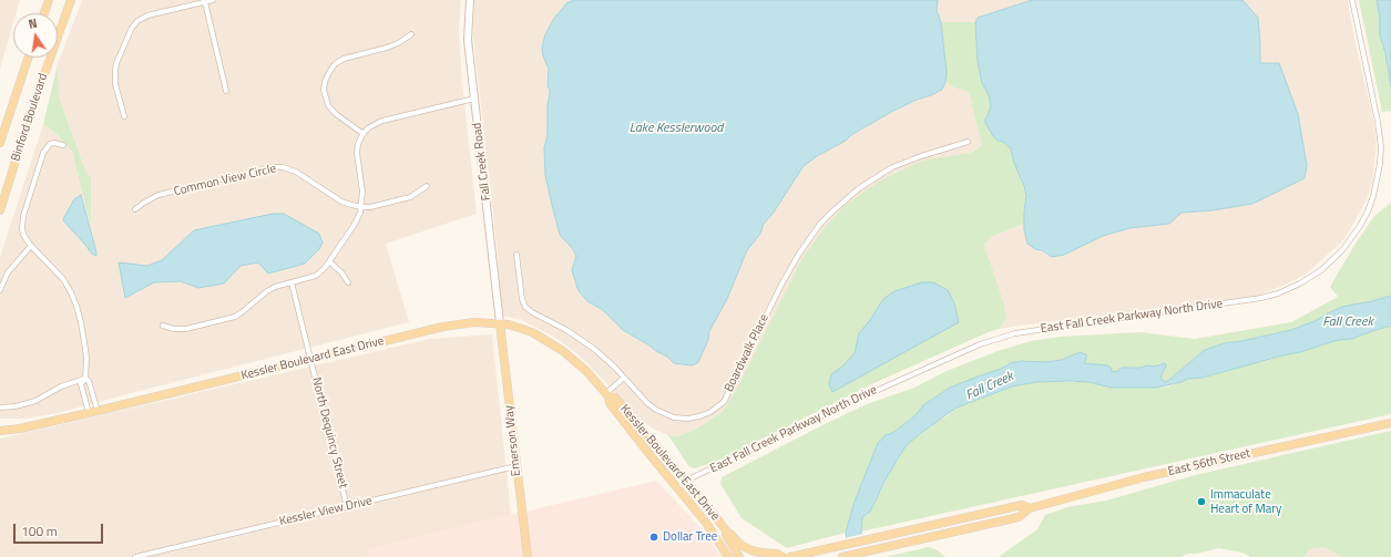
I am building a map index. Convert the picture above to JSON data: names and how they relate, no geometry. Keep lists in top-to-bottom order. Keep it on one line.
{"streets":{"main road":["Binford Boulevard","Fall Creek Road","Kessler Boulevard East Drive","Emerson Way","East 56th Street"],"street":["Common View Circle","East Fall Creek Parkway North Drive","Boardwalk Place","North Dequincy Street","Kessler View Drive"]},"crossings":[["Fall Creek Road","Kessler Boulevard East Drive"],["Fall Creek Road","Emerson Way"],["East Fall Creek Parkway North Drive","Kessler Boulevard East Drive"],["Kessler Boulevard East Drive","North Dequincy Street"],["Kessler Boulevard East Drive","Emerson Way"],["North Dequincy Street","Kessler View Drive"],["Emerson Way","Kessler View Drive"]],"water":["Lake Kesslerwood","Fall Creek"],"places":["Immaculate Heart of Mary","Dollar Tree"],"scale_bar":"100 m","north":"top"}
